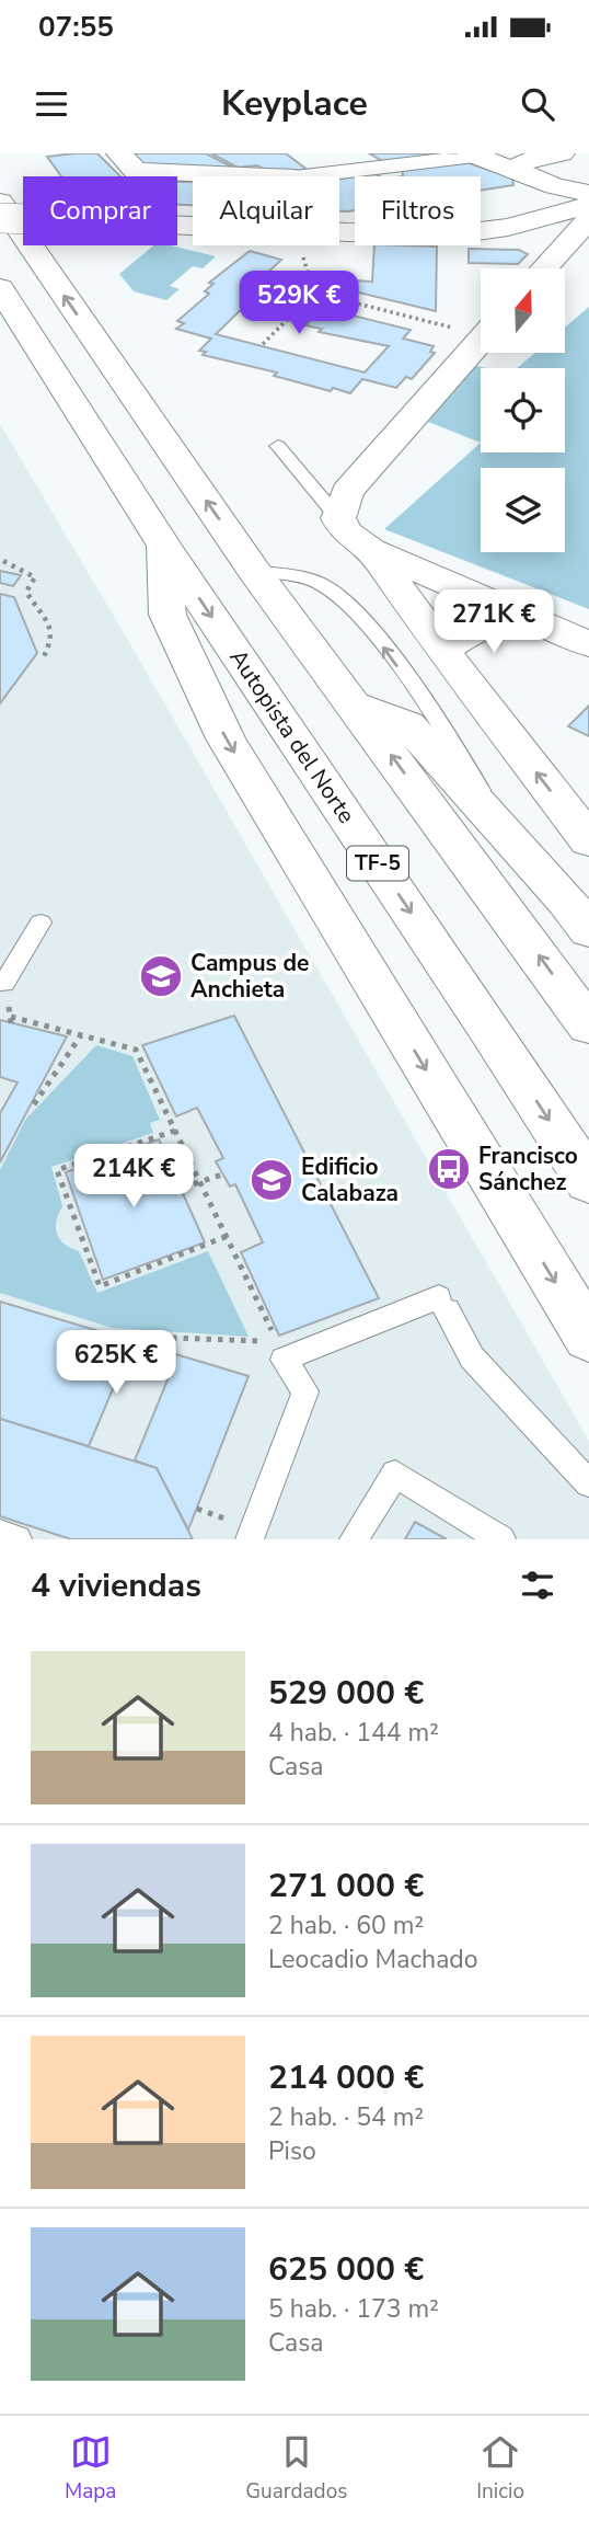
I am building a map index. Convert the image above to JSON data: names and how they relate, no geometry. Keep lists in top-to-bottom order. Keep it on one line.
{"streets":{"main road":["Autopista del Norte","TF-5"]},"places":{"school or university":["Campus de Anchieta","Edificio Calabaza"],"bus stop":["Francisco Sánchez"]},"north":"top","page":{"status":"07:55","header":"Keyplace","chip":["Comprar","Alquilar","Filtros"],"price":["529K €","271K €","214K €","625K €"],"heading":"4 viviendas","list":[{"name":"529 000 €","note":"4 hab. · 144 m² · Casa"},{"name":"271 000 €","note":"2 hab. · 60 m² · Leocadio Machado"},{"name":"214 000 €","note":"2 hab. · 54 m² · Piso"},{"name":"625 000 €","note":"5 hab. · 173 m² · Casa"}],"tabs":["Mapa","Guardados","Inicio"]}}
